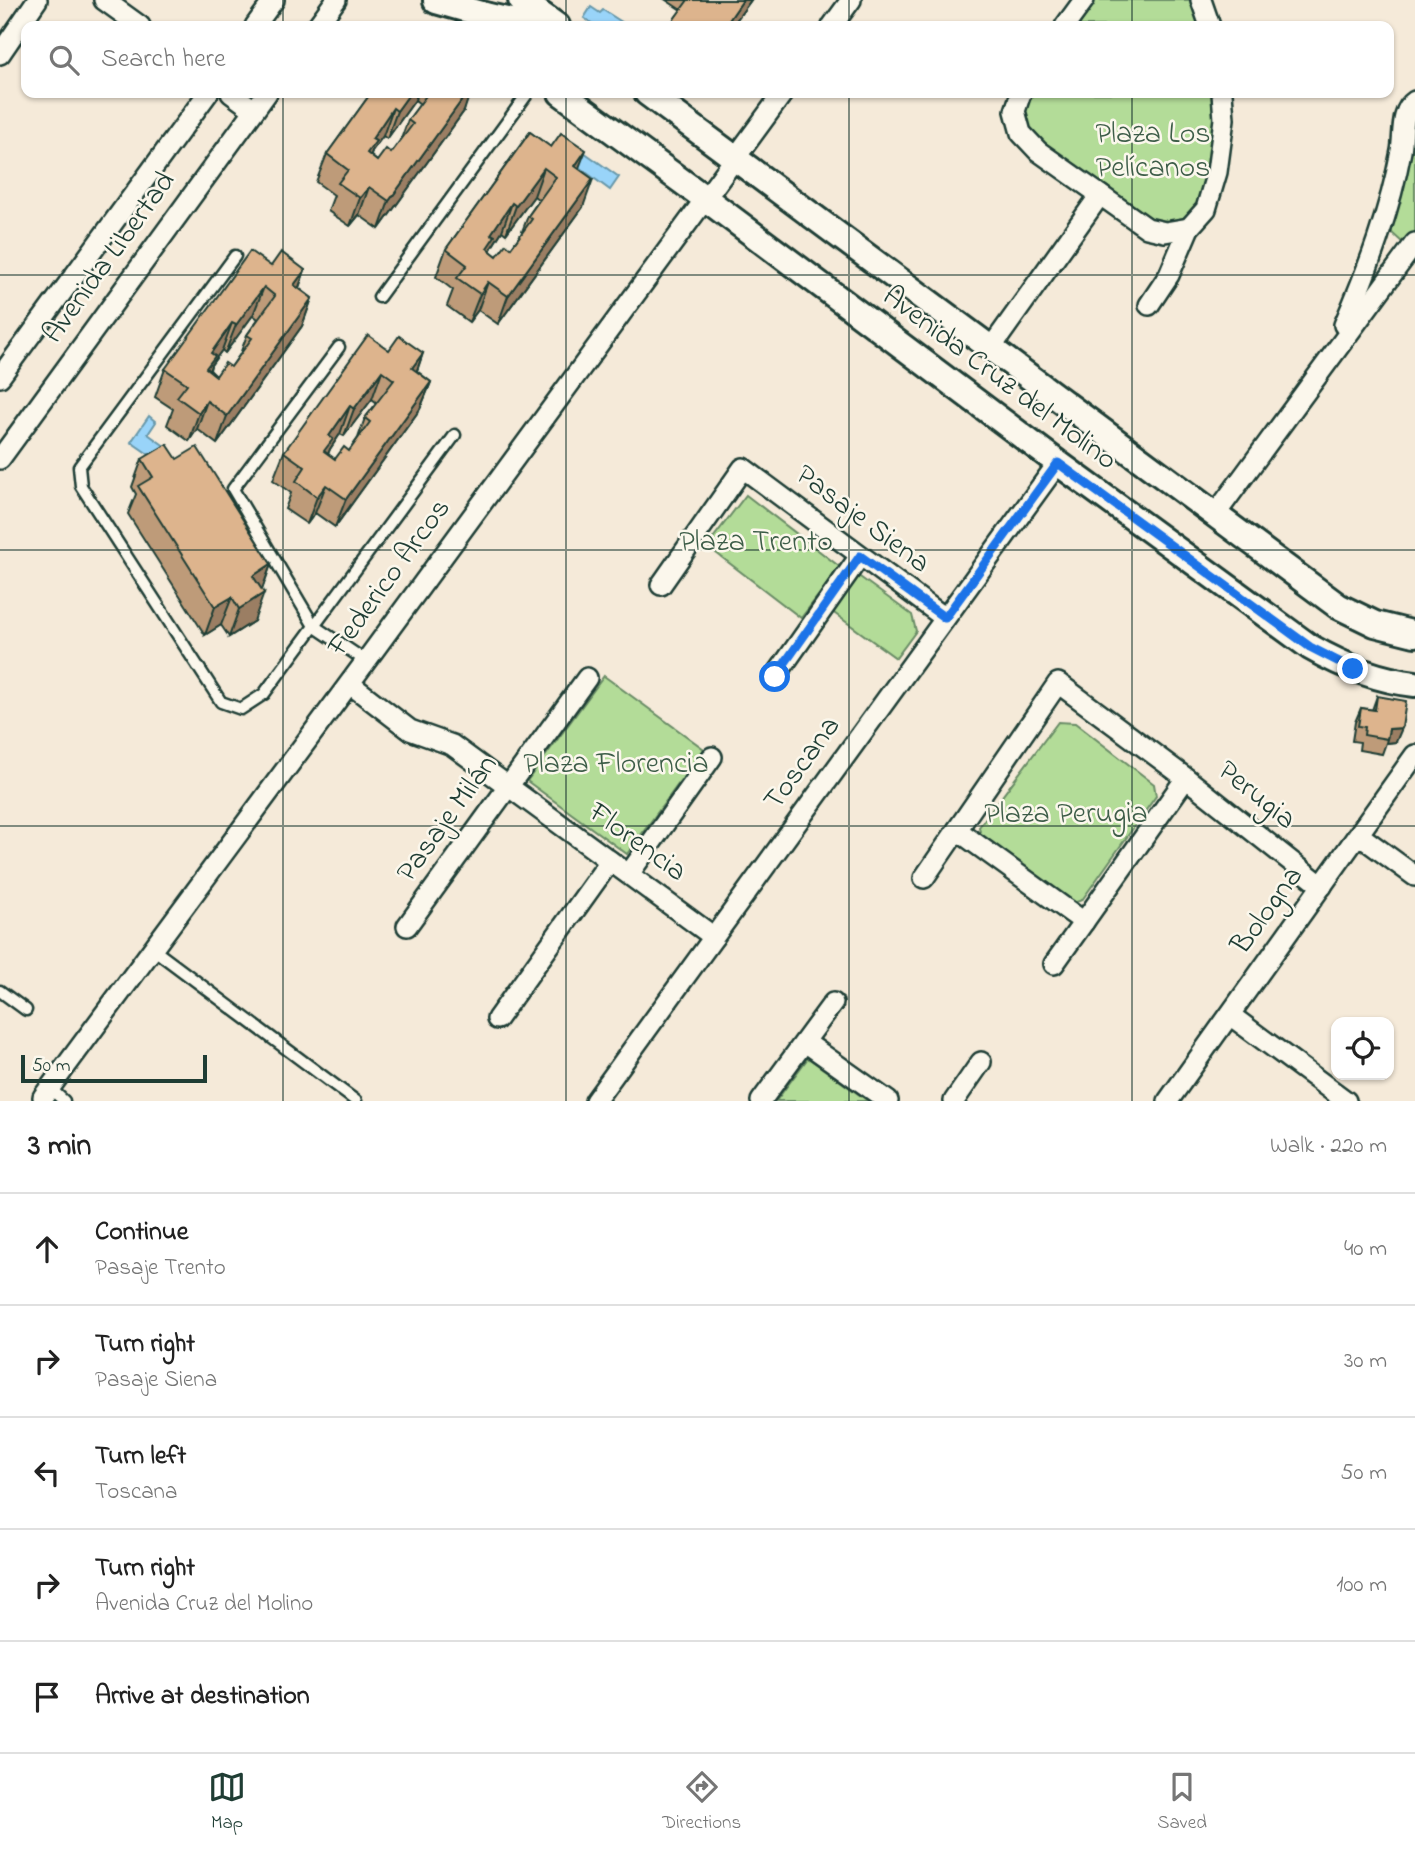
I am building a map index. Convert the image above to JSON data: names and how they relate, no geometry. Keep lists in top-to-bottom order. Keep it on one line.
{"streets":{"street":["Avenida Libertad","Avenida Cruz del Molino","Pasaje Siena","Federico Arcos","Toscana","Perugia","Pasaje Milán","Florencia","Bologna"]},"crossings":[["Avenida Cruz del Molino","Federico Arcos"],["Avenida Cruz del Molino","Toscana"],["Pasaje Siena","Toscana"],["Federico Arcos","Florencia"],["Toscana","Florencia"],["Perugia","Bologna"],["Pasaje Milán","Florencia"]],"parks":["Plaza Los Pelícanos","Plaza Trento","Plaza Florencia","Plaza Perugia"],"scale_bar":"50 m","page":{"search":"Search here","scale":"50 m","heading":["3 min","Walk · 220 m"],"list":[["Continue","Pasaje Trento","40 m"],["Turn right","Pasaje Siena","30 m"],["Turn left","Toscana","50 m"],["Turn right","Avenida Cruz del Molino","100 m"],"Arrive at destination"],"nav":["Map","Directions","Saved"]}}
